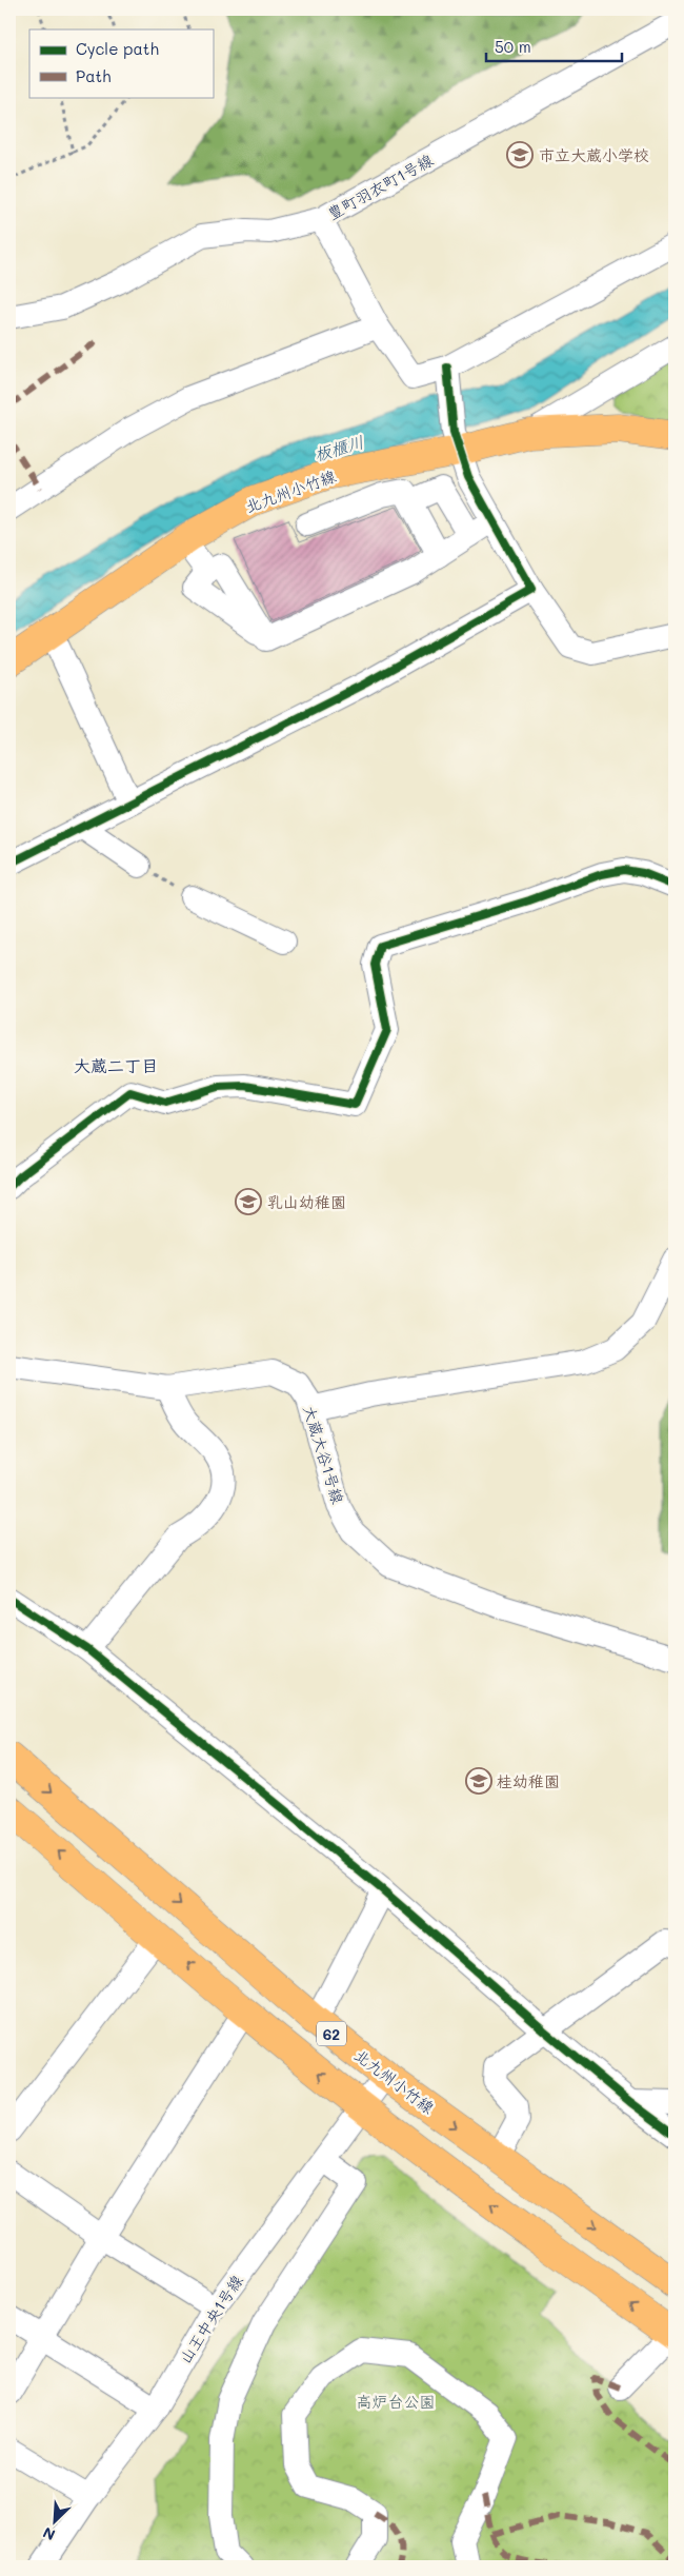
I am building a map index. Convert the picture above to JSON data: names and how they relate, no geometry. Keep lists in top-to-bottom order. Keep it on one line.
{"streets":{"main road":["北九州小竹線","62"],"street":["豊町羽衣町1号線","大蔵大谷1号線","山王中央1号線"]},"crossings":[["北九州小竹線","山王中央1号線"],["62","山王中央1号線"]],"districts":["大蔵二丁目"],"water":["板櫃川"],"parks":["高炉台公園"],"places":{"school or university":["市立大蔵小学校","乳山幼稚園","桂幼稚園"]},"legend":["Cycle path","Path"],"scale_bar":"50 m","north":"bottom left"}
